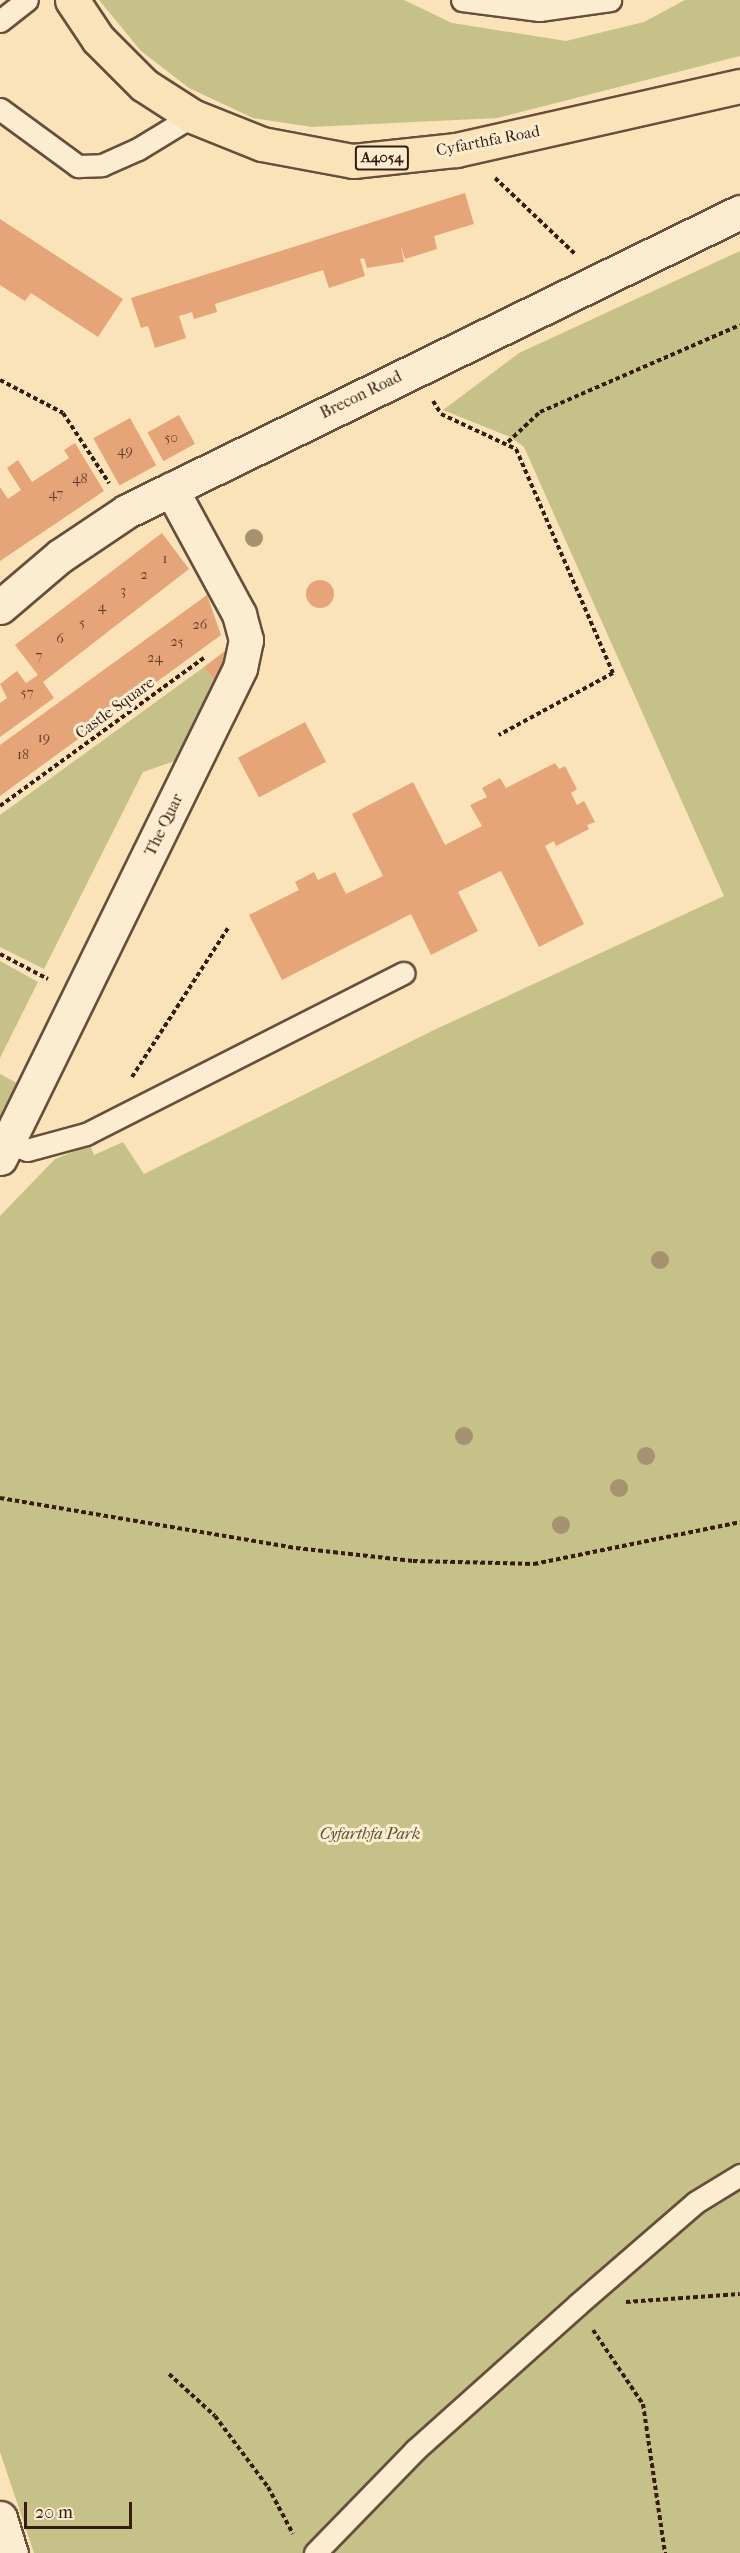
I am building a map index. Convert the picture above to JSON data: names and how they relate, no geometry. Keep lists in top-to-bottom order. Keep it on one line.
{"streets":{"main road":["Cyfarthfa Road","A4054"],"street":["Brecon Road","The Quar"],"path":["Castle Square"]},"crossings":[["Brecon Road","The Quar"],["Castle Square","The Quar"]],"parks":["Cyfarthfa Park"],"house_numbers":["50","49","48","47","1","2","3","4","5","26","6","25","7","24","57","19","18"],"scale_bar":"20 m"}
